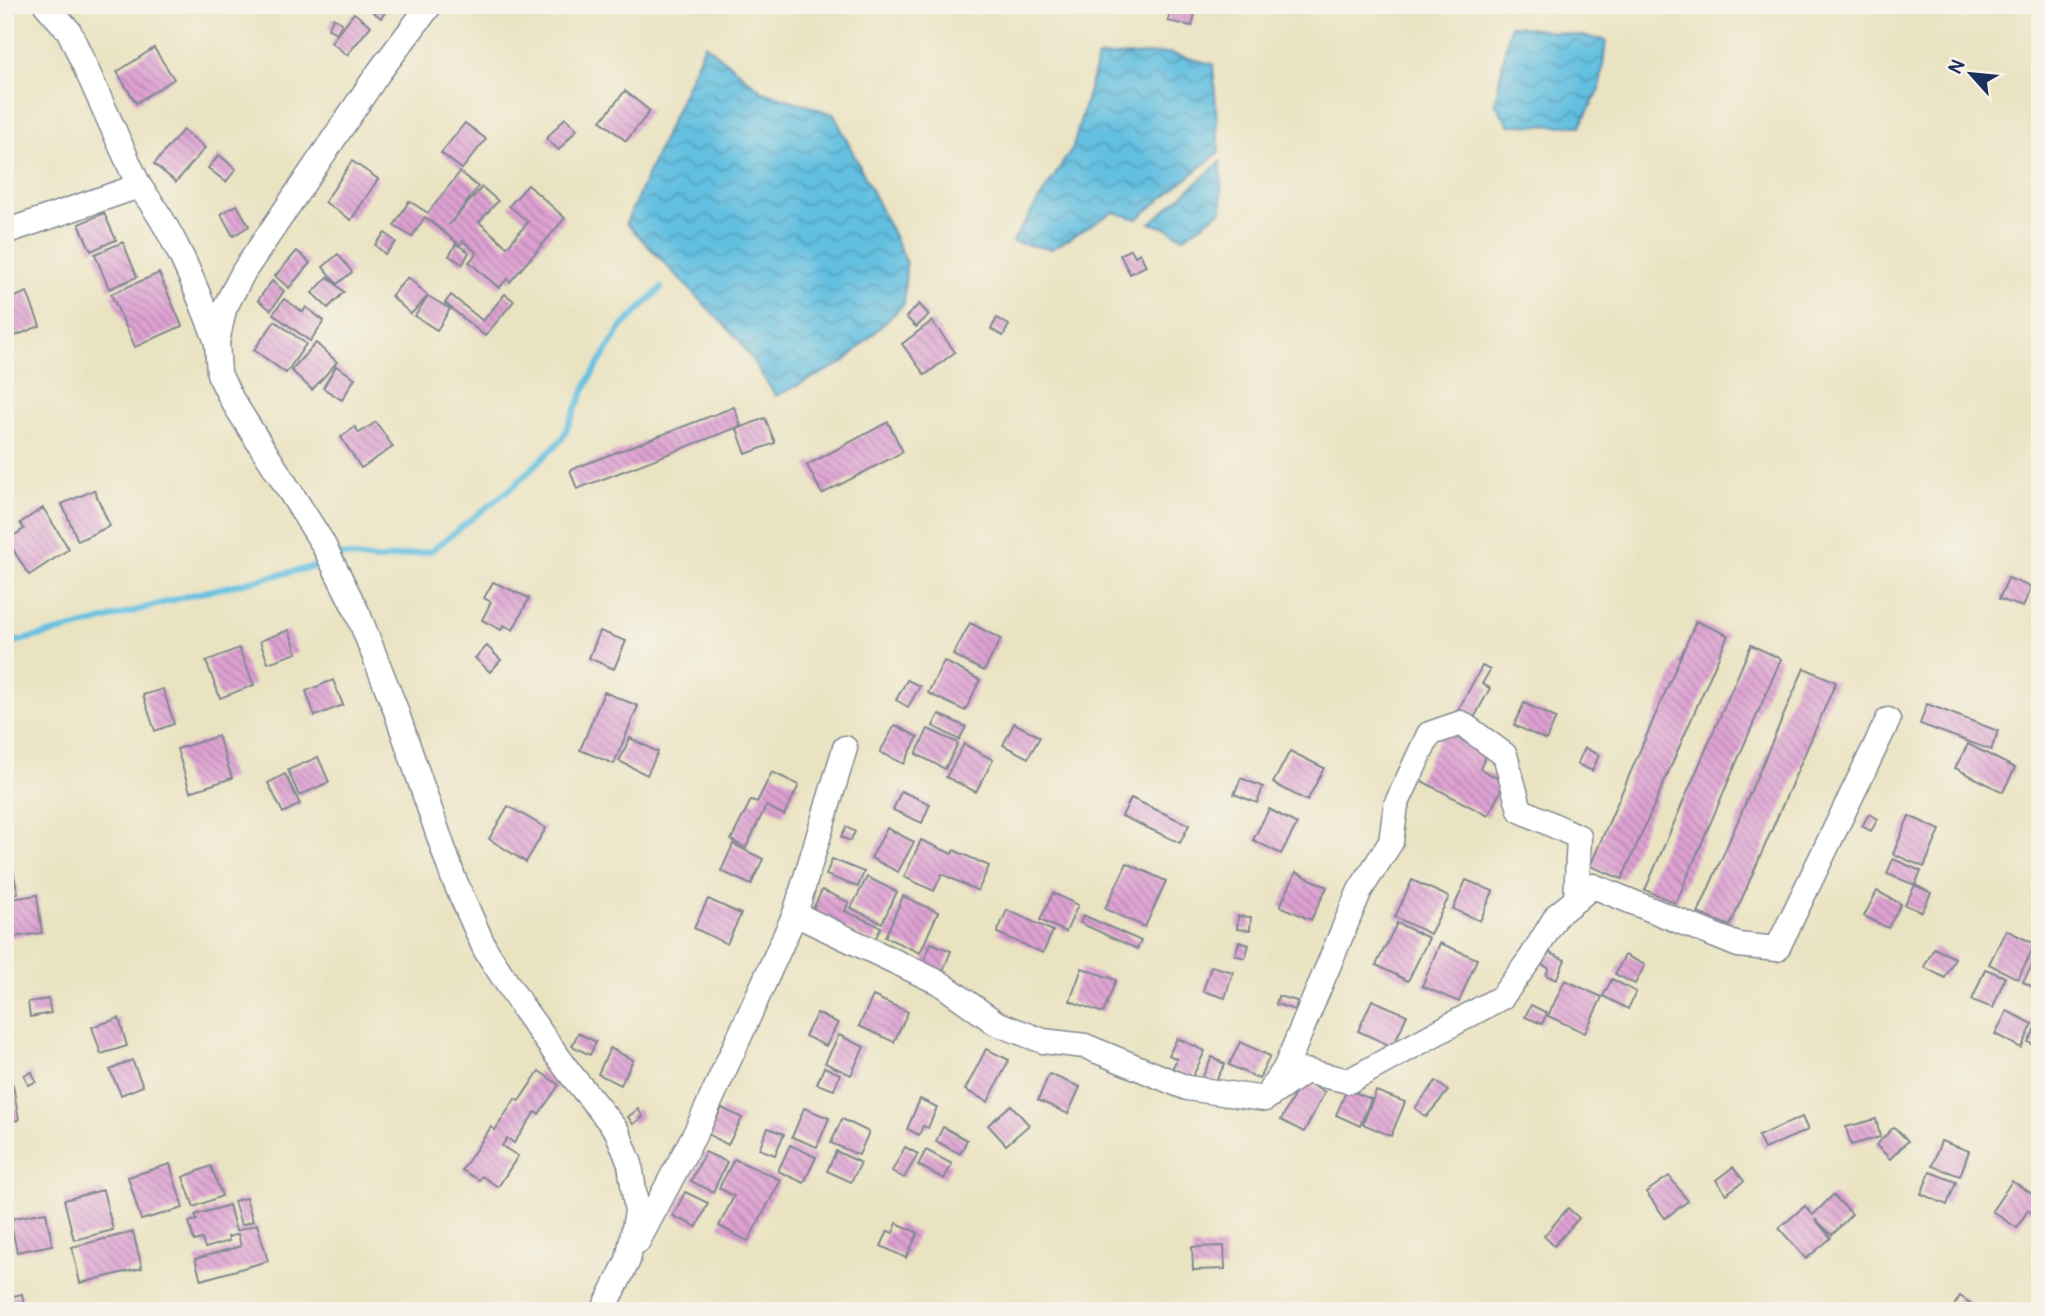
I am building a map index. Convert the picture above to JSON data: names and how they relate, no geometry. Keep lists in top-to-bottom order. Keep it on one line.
{"north":"top left"}
